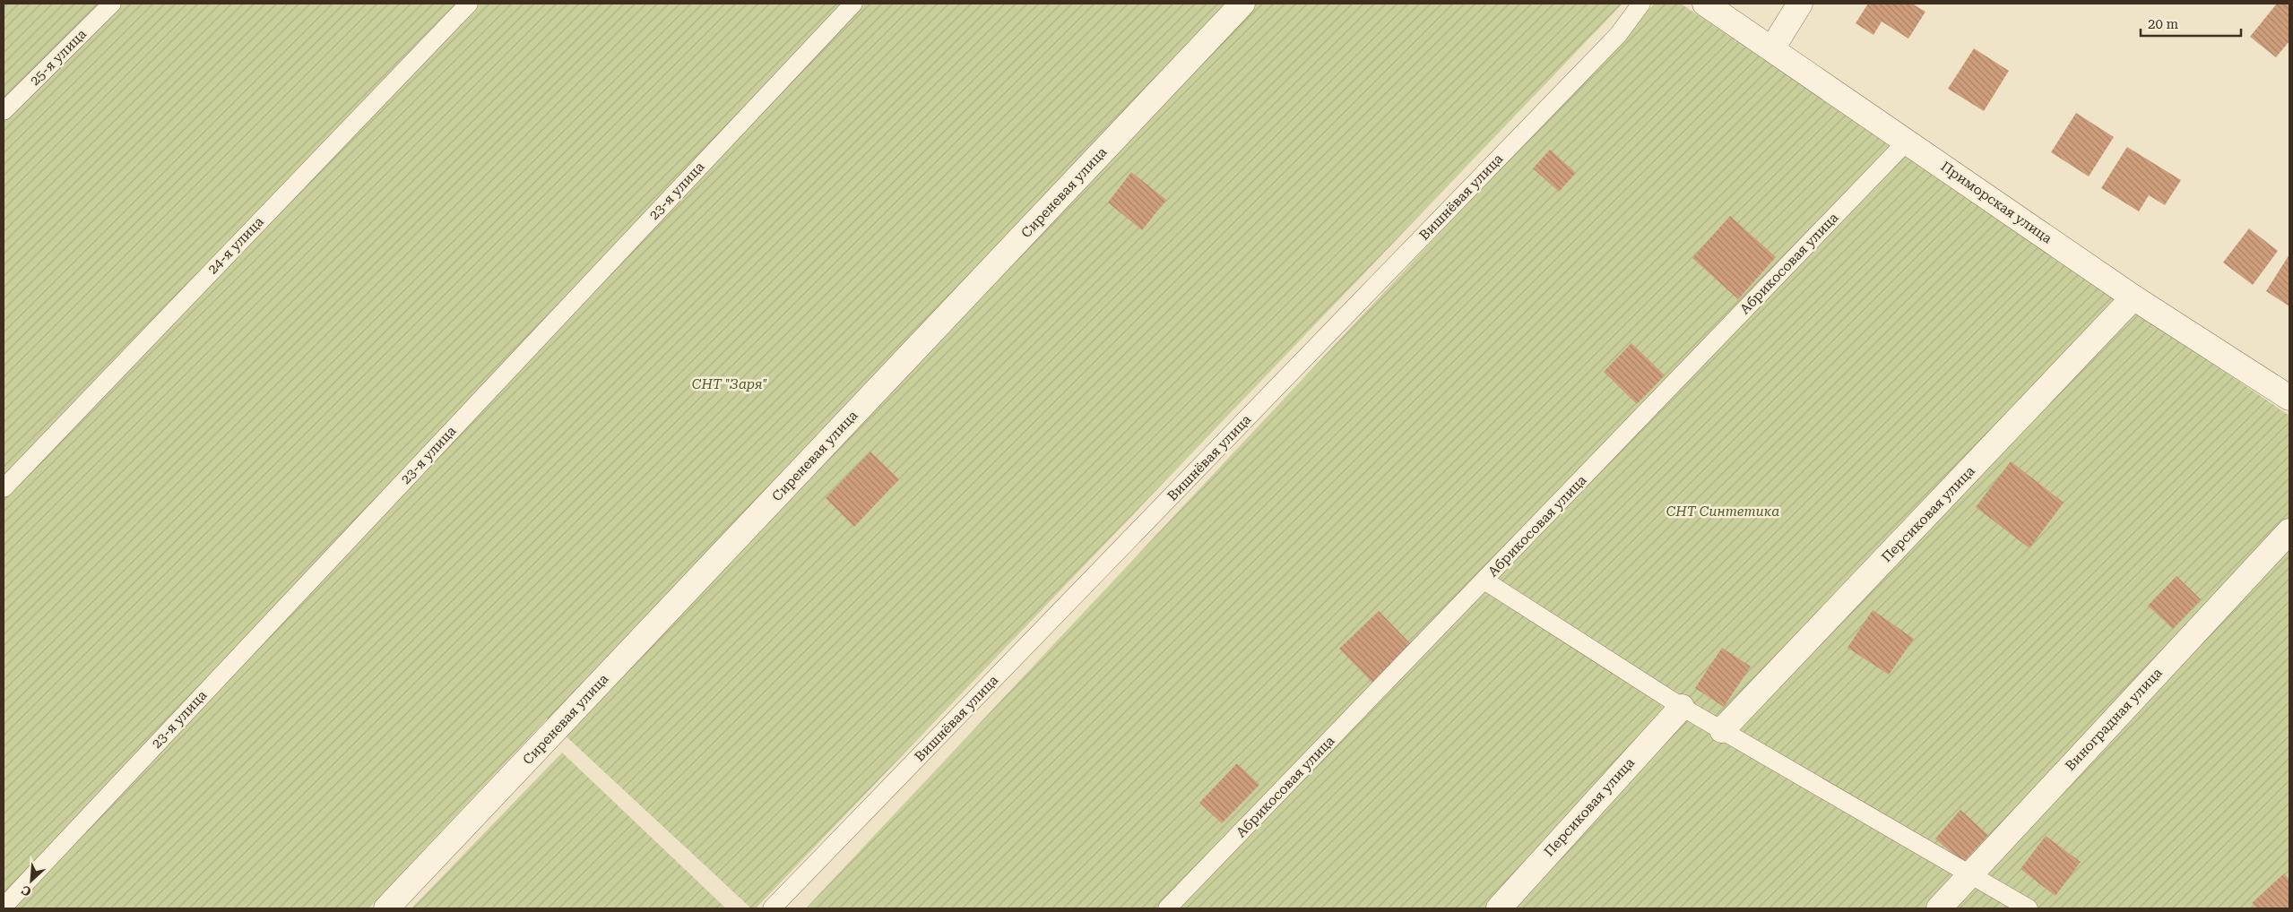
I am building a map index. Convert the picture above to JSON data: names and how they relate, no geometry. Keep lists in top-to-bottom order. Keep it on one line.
{"streets":{"street":["Сиреневая улица","Приморская улица","Персиковая улица","Виноградная улица"],"lane":["25-я улица","23-я улица","Вишнёвая улица","24-я улица","Абрикосовая улица"]},"crossings":[["Приморская улица","Абрикосовая улица"],["Приморская улица","Персиковая улица"]],"parks":["СНТ \"Заря\"","СНТ Синтетика"],"scale_bar":"20 m","north":"bottom left"}
